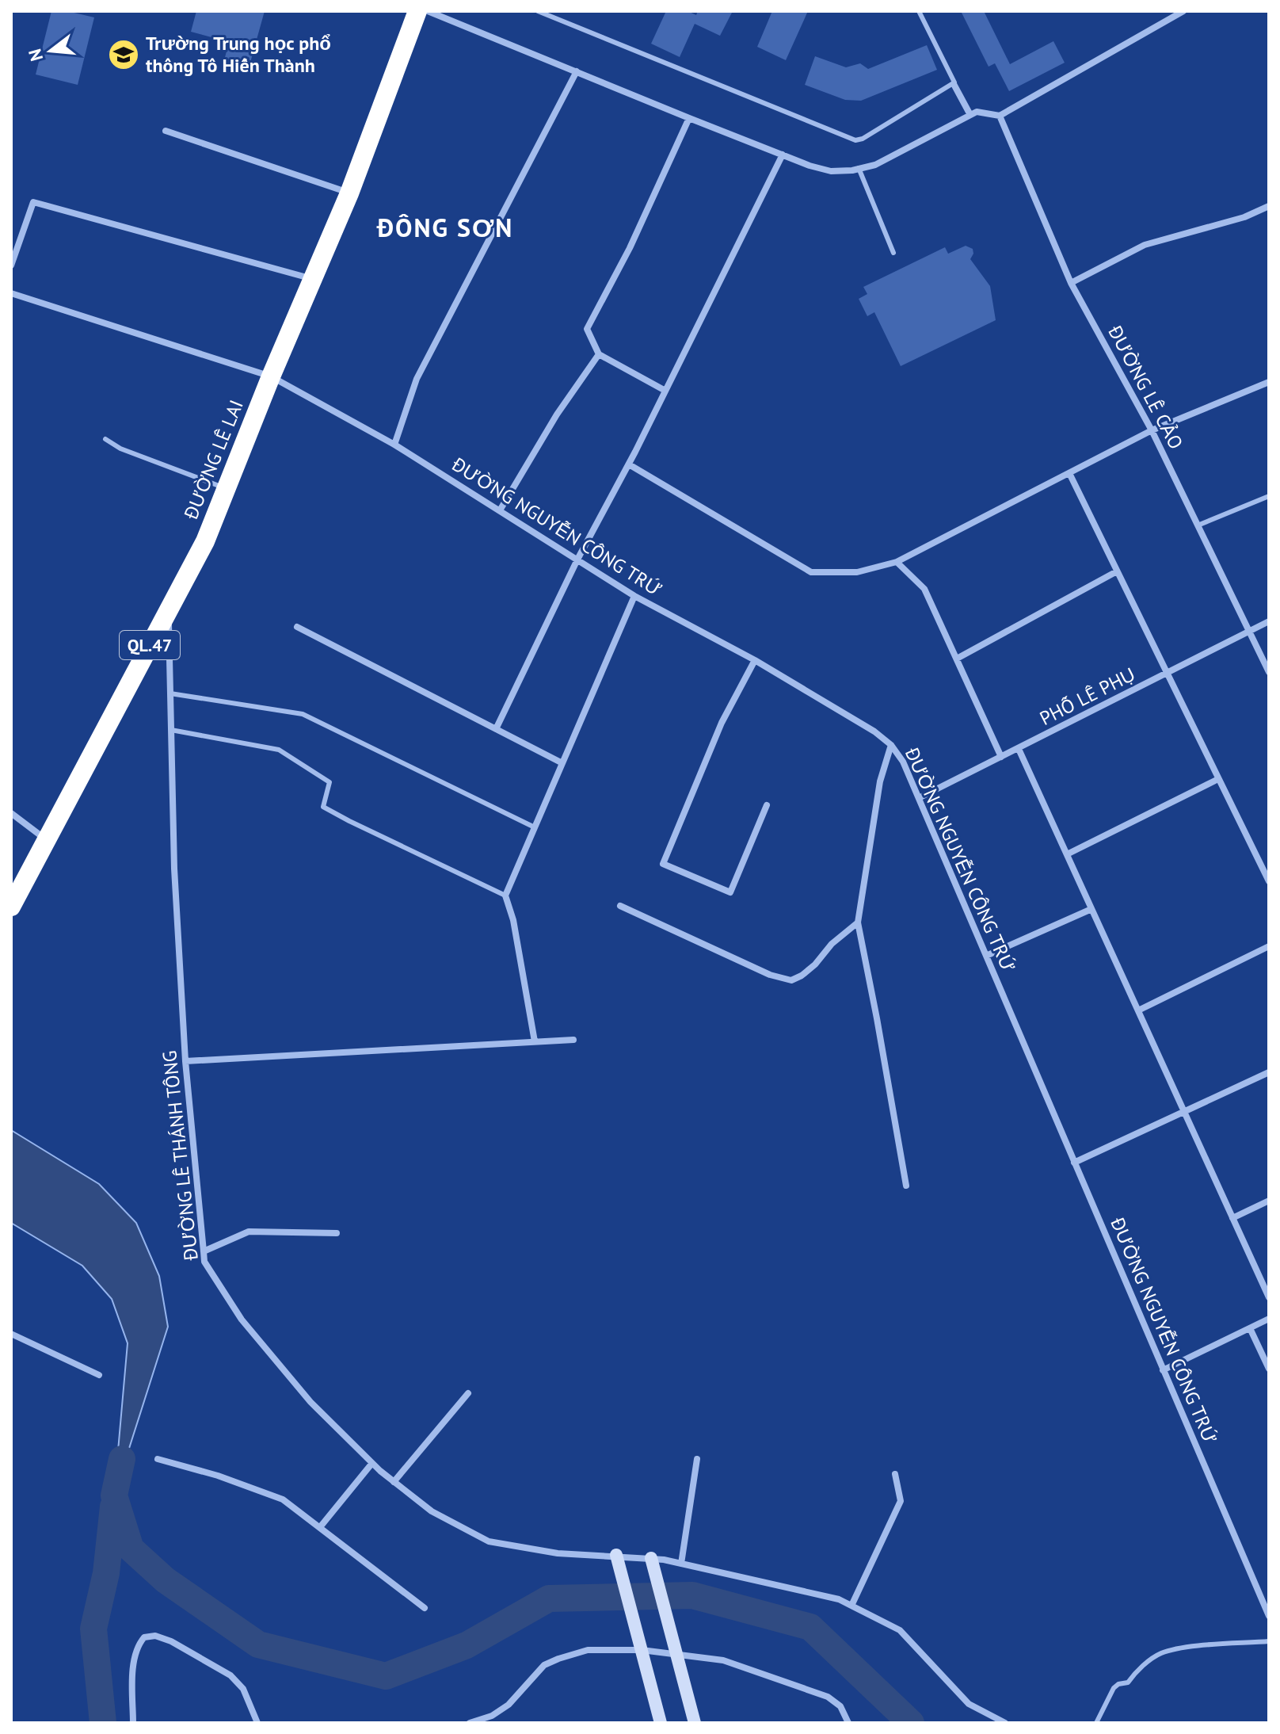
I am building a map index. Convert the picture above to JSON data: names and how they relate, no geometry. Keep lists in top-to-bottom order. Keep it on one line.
{"streets":{"highway":["ĐƯỜNG LÊ LAI","QL.47"],"street":["ĐƯỜNG LÊ CẢO","ĐƯỜNG NGUYỄN CÔNG TRỨ","PHỐ LÊ PHỤ","ĐƯỜNG LÊ THÁNH TÔNG"]},"crossings":[["ĐƯỜNG LÊ CẢO","PHỐ LÊ PHỤ"],["ĐƯỜNG LÊ LAI","ĐƯỜNG NGUYỄN CÔNG TRỨ"],["ĐƯỜNG LÊ LAI","ĐƯỜNG LÊ THÁNH TÔNG"],["ĐƯỜNG NGUYỄN CÔNG TRỨ","PHỐ LÊ PHỤ"]],"districts":["ĐÔNG SƠN"],"places":{"school or university":["Trường Trung học phổ thông Tô Hiến Thành"]},"north":"left"}
